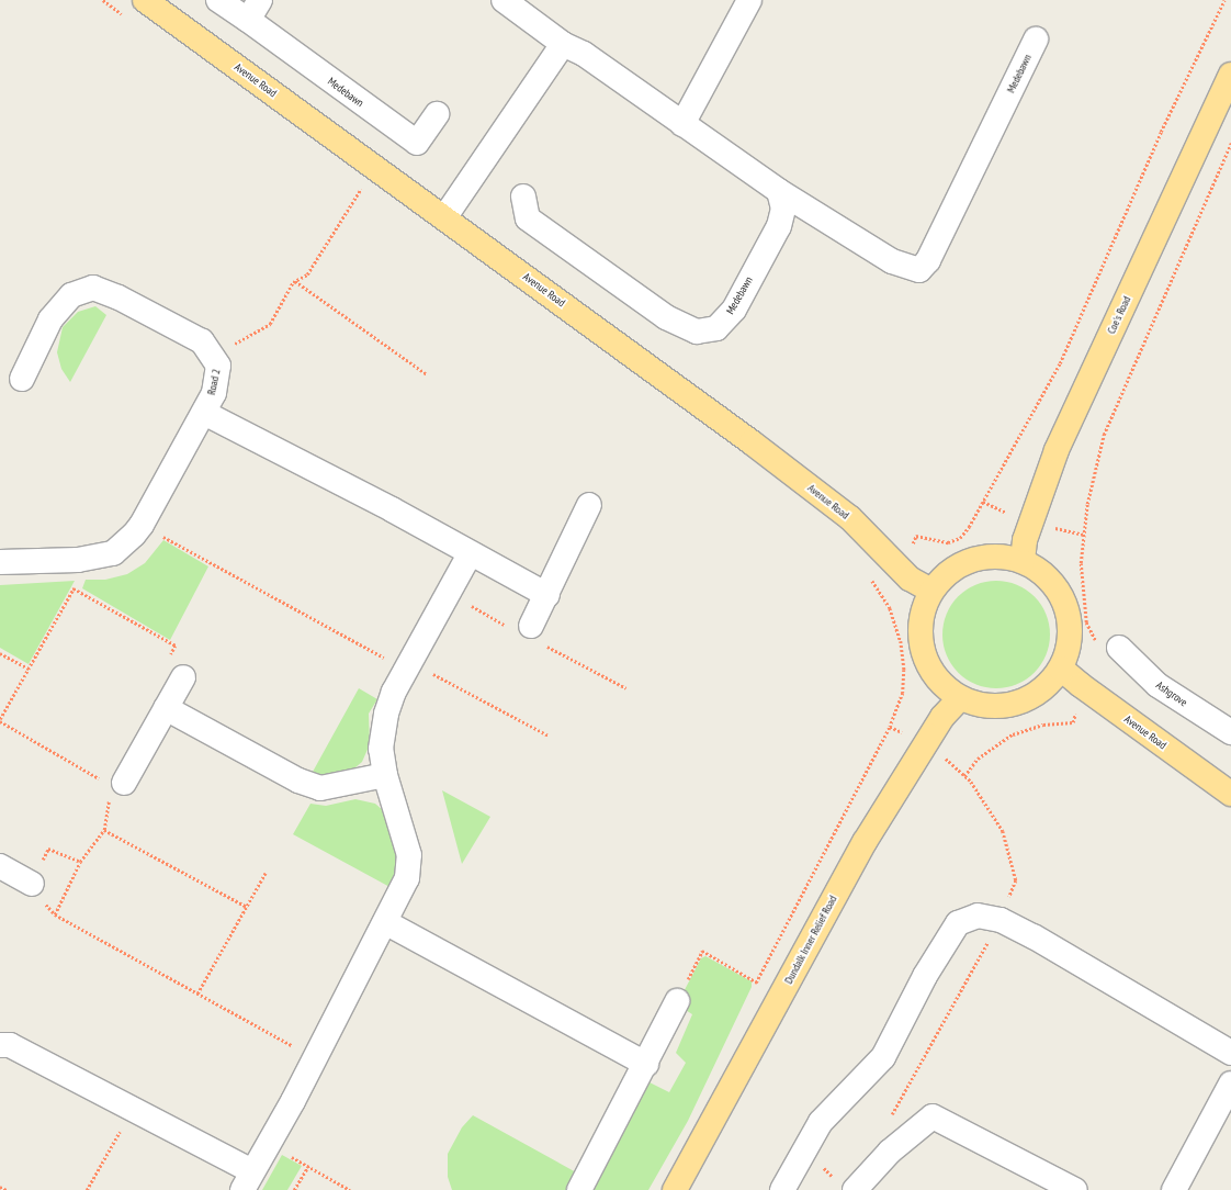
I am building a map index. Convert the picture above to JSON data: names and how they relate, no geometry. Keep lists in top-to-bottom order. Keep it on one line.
{"streets":{"main road":["Avenue Road","Coe's Road","Dundalk Inner Relief Road"],"street":["Medebawn","Road 2","Ashgrove"]},"crossings":[["Avenue Road","Coe's Road"],["Avenue Road","Dundalk Inner Relief Road"],["Coe's Road","Dundalk Inner Relief Road"]]}
